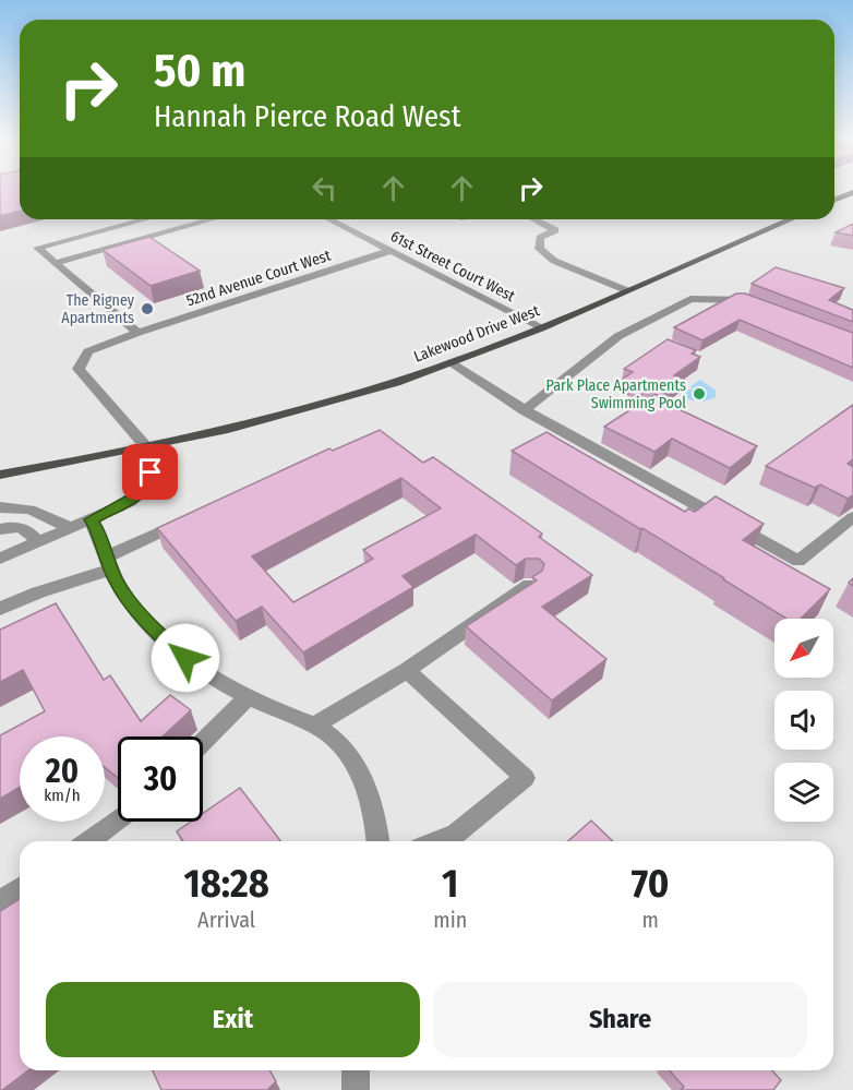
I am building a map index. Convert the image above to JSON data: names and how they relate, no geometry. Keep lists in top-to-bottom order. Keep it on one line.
{"streets":{"main road":["Lakewood Drive West"],"street":["61st Street Court West","52nd Avenue Court West"]},"crossings":[["61st Street Court West","52nd Avenue Court West"],["61st Street Court West","Lakewood Drive West"],["52nd Avenue Court West","Lakewood Drive West"]],"places":["The Rigney Apartments","Park Place Apartments Swimming Pool"],"north":"bottom left","page":{"turn":["50 m","Hannah Pierce Road West"],"speed":"20 km/h","limit":"30","eta":["18:28","Arrival","1","min","70","m"],"buttons":["Exit","Share"]}}
